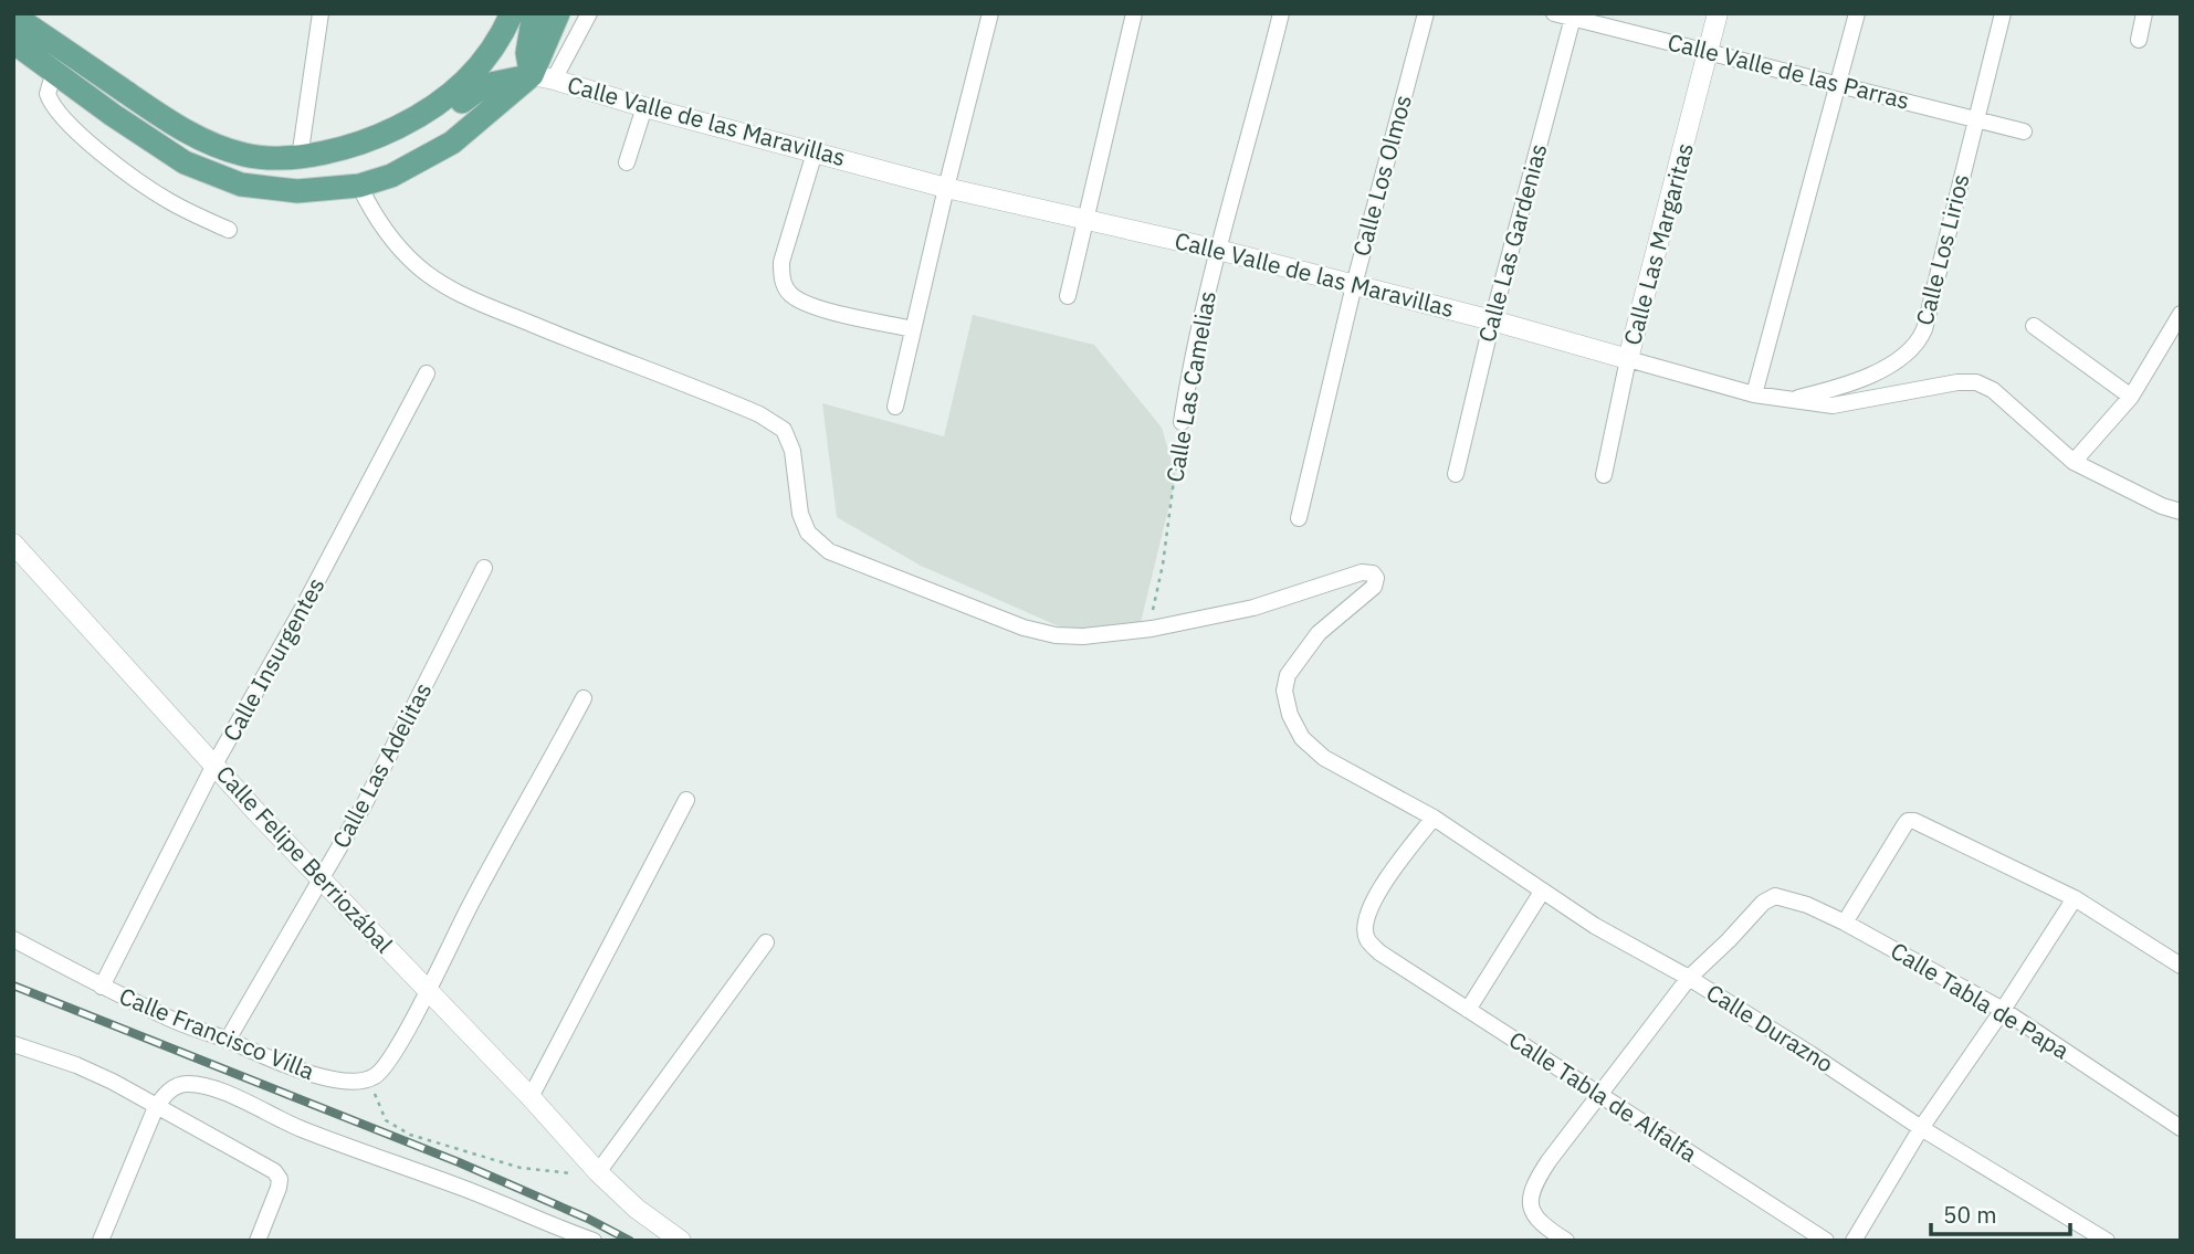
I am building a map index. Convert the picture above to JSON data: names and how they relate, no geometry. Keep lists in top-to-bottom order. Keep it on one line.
{"streets":{"street":["Calle Valle de las Parras","Calle Valle de las Maravillas","Calle Los Olmos","Calle Las Gardenias","Calle Las Margaritas","Calle Los Lirios","Calle Las Camelias","Calle Insurgentes","Calle Las Adelitas","Calle Felipe Berriozábal","Calle Tabla de Papa","Calle Durazno","Calle Francisco Villa","Calle Tabla de Alfalfa"]},"crossings":[["Calle Valle de las Parras","Calle Las Gardenias"],["Calle Valle de las Parras","Calle Las Margaritas"],["Calle Valle de las Parras","Calle Los Lirios"],["Calle Valle de las Maravillas","Calle Los Olmos"],["Calle Valle de las Maravillas","Calle Las Gardenias"],["Calle Valle de las Maravillas","Calle Las Margaritas"],["Calle Valle de las Maravillas","Calle Los Lirios"],["Calle Valle de las Maravillas","Calle Las Camelias"],["Calle Las Camelias","Calle Durazno"],["Calle Insurgentes","Calle Felipe Berriozábal"],["Calle Insurgentes","Calle Francisco Villa"],["Calle Las Adelitas","Calle Felipe Berriozábal"],["Calle Las Adelitas","Calle Francisco Villa"],["Calle Tabla de Papa","Calle Durazno"],["Calle Durazno","Calle Tabla de Alfalfa"]],"scale_bar":"50 m"}
